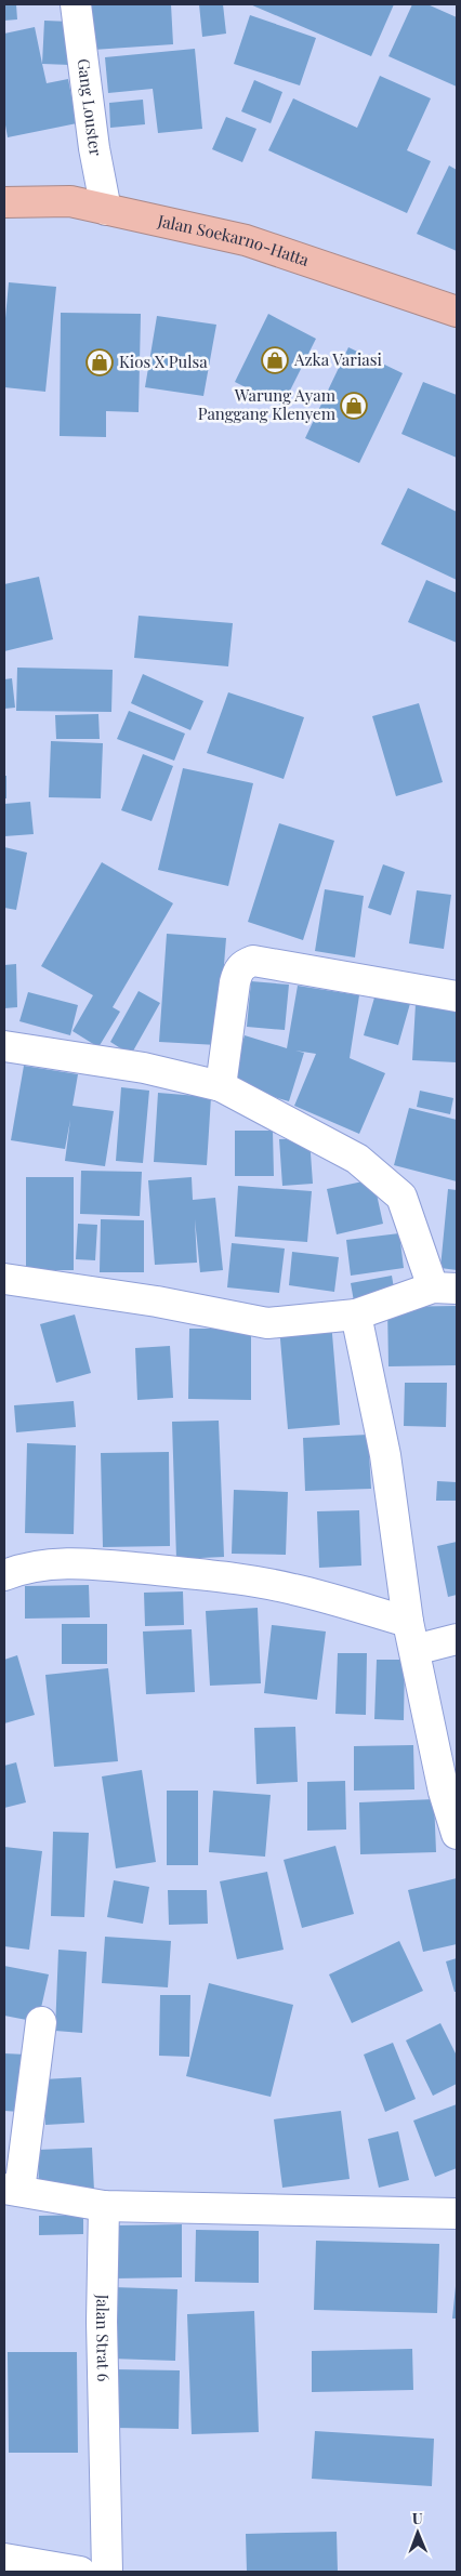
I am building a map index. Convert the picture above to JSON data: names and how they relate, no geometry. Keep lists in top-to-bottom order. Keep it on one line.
{"streets":{"highway":["Jalan Soekarno-Hatta"],"street":["Gang Louster","Jalan Strat 6"]},"crossings":[["Gang Louster","Jalan Soekarno-Hatta"]],"places":{"shop":["Azka Variasi","Kios X Pulsa","Warung Ayam Panggang Klenyem"]},"north":"top"}
